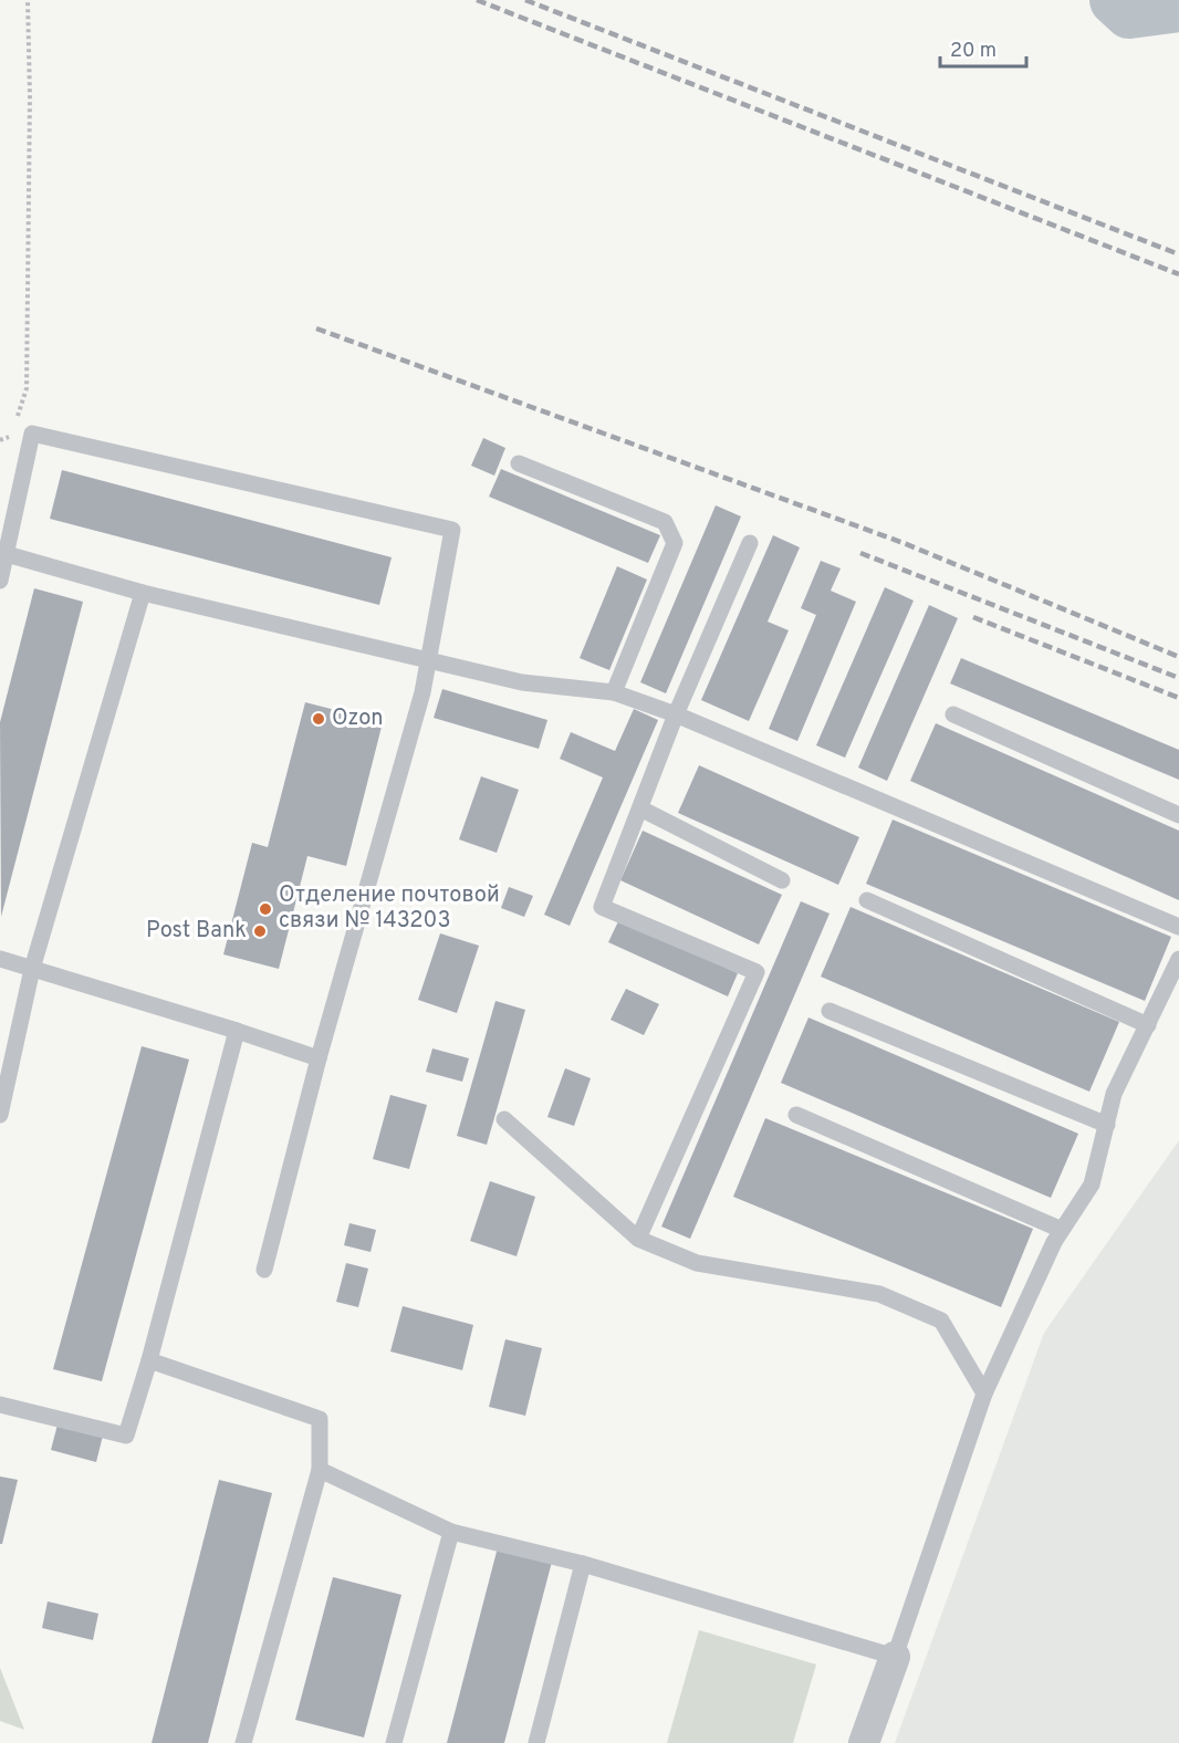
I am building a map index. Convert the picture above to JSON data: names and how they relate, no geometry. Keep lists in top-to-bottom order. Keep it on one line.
{"places":["Ozon","Отделение почтовой связи № 143203","Post Bank"],"scale_bar":"20 m"}
